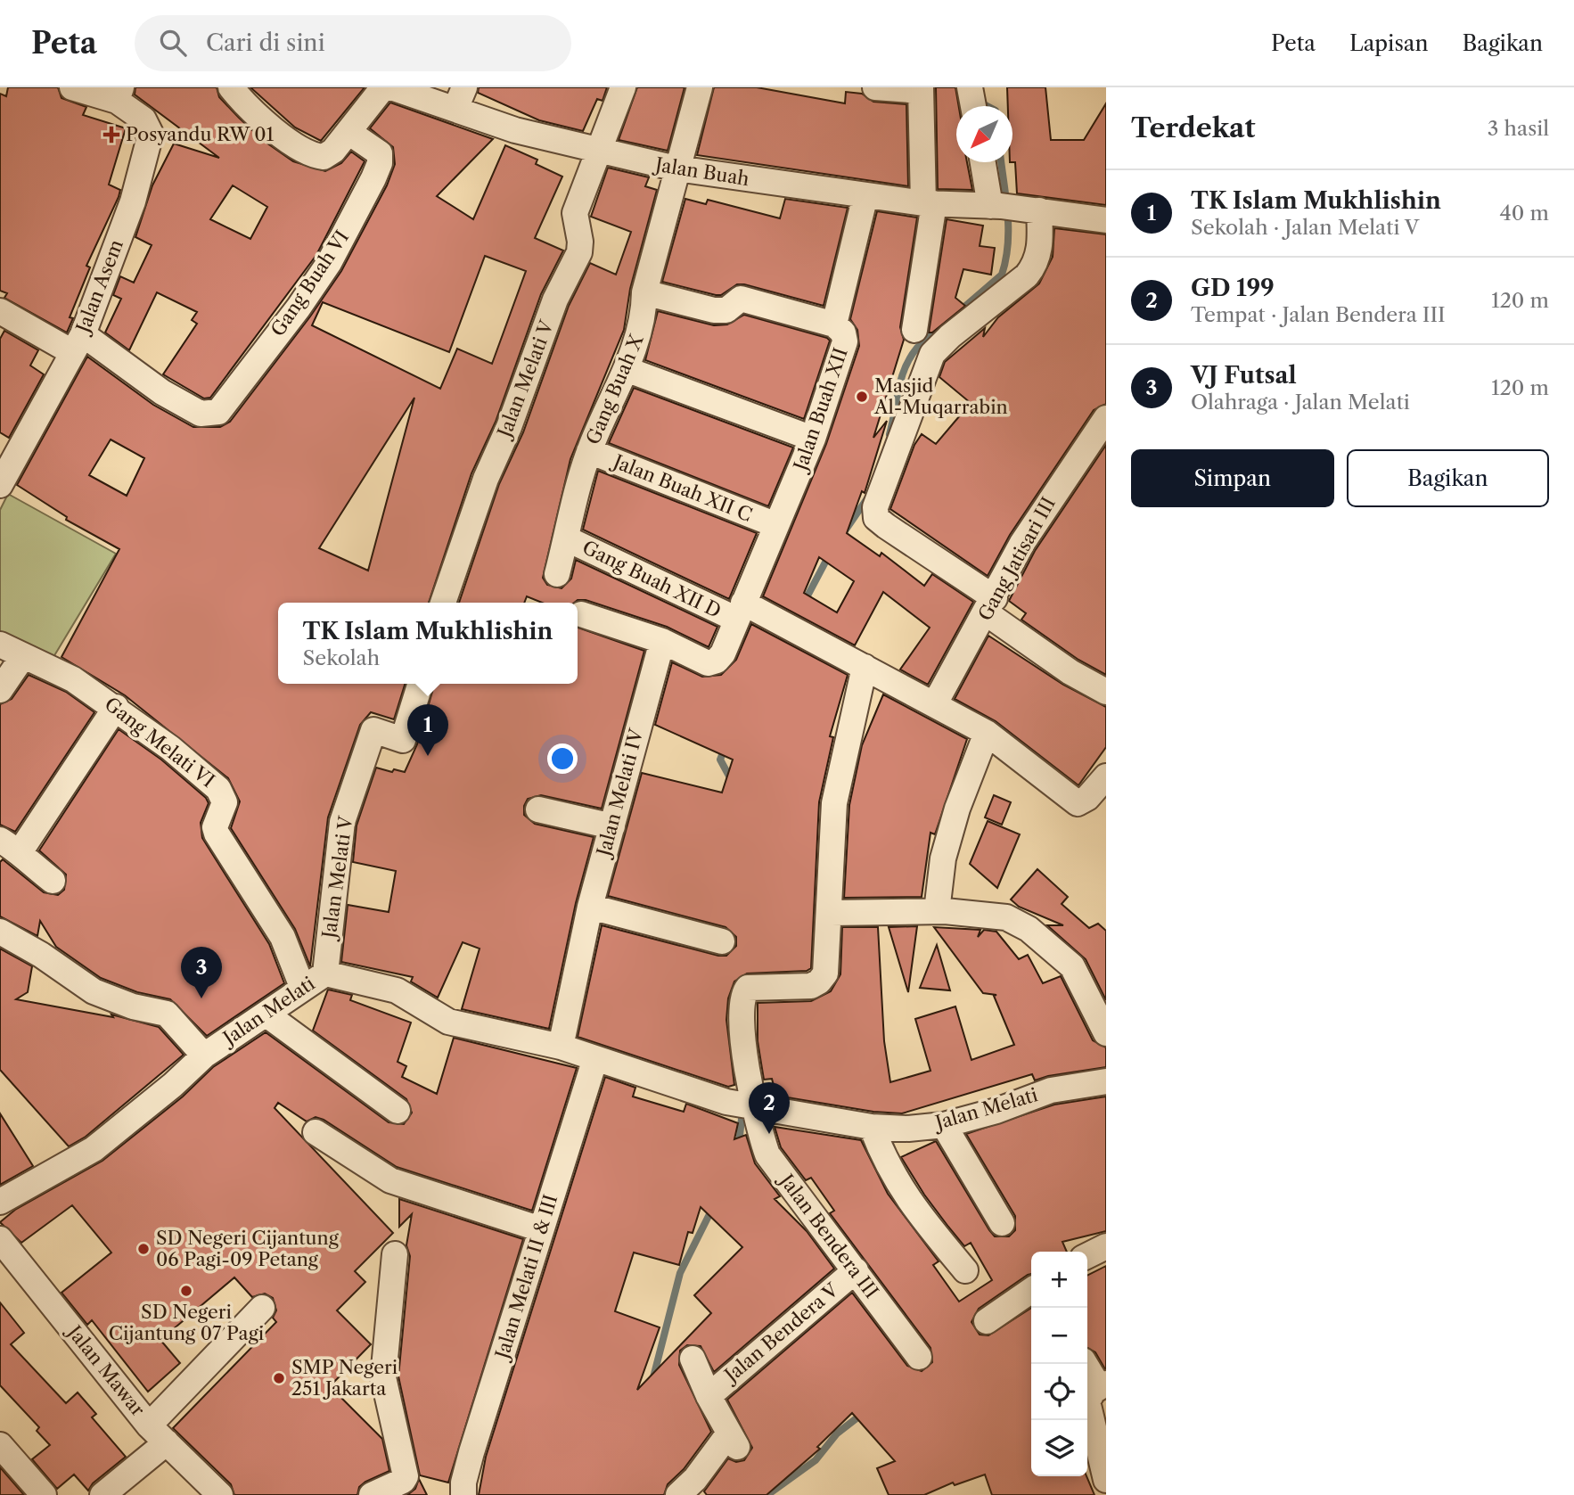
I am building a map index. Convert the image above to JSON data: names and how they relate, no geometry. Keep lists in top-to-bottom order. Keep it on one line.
{"streets":{"street":["Jalan Buah","Gang Buah VI","Jalan Asem","Jalan Melati V","Gang Buah X","Jalan Buah XII","Jalan Buah XII C","Gang Jatisari III","Gang Buah XII D","Gang Melati VI","Jalan Melati IV","Jalan Melati","Jalan Bendera III","Jalan Melati II & III","Jalan Bendera V","Jalan Mawar"]},"crossings":[["Jalan Buah","Jalan Melati V"],["Jalan Buah","Gang Buah X"],["Jalan Buah","Jalan Buah XII"],["Gang Buah VI","Jalan Asem"],["Jalan Melati V","Jalan Melati"],["Gang Buah X","Jalan Buah XII C"],["Gang Buah X","Gang Buah XII D"],["Jalan Buah XII","Jalan Buah XII C"],["Jalan Buah XII","Gang Buah XII D"],["Gang Melati VI","Jalan Melati"],["Jalan Melati IV","Jalan Melati"],["Jalan Melati","Jalan Bendera III"],["Jalan Melati","Jalan Melati II & III"],["Jalan Bendera III","Jalan Bendera V"]],"places":{"health":["Posyandu RW 01"],"other":["Masjid Al-Muqarrabin","SD Negeri Cijantung 06 Pagi-09 Petang","SD Negeri Cijantung 07 Pagi","SMP Negeri 251 Jakarta"]},"north":"bottom left","page":{"header":"Peta","search":"Cari di sini","nav":["Peta","Lapisan","Bagikan"],"heading":["Terdekat","3 hasil"],"list":[{"mark":"1","name":"TK Islam Mukhlishin","note":"Sekolah · Jalan Melati V","value":"40 m"},{"mark":"2","name":"GD 199","note":"Tempat · Jalan Bendera III","value":"120 m"},{"mark":"3","name":"VJ Futsal","note":"Olahraga · Jalan Melati","value":"120 m"}],"buttons":["Simpan","Bagikan"],"popup":["TK Islam Mukhlishin","Sekolah"],"pins":["1","3","2"],"map_buttons":["+","−"]}}
